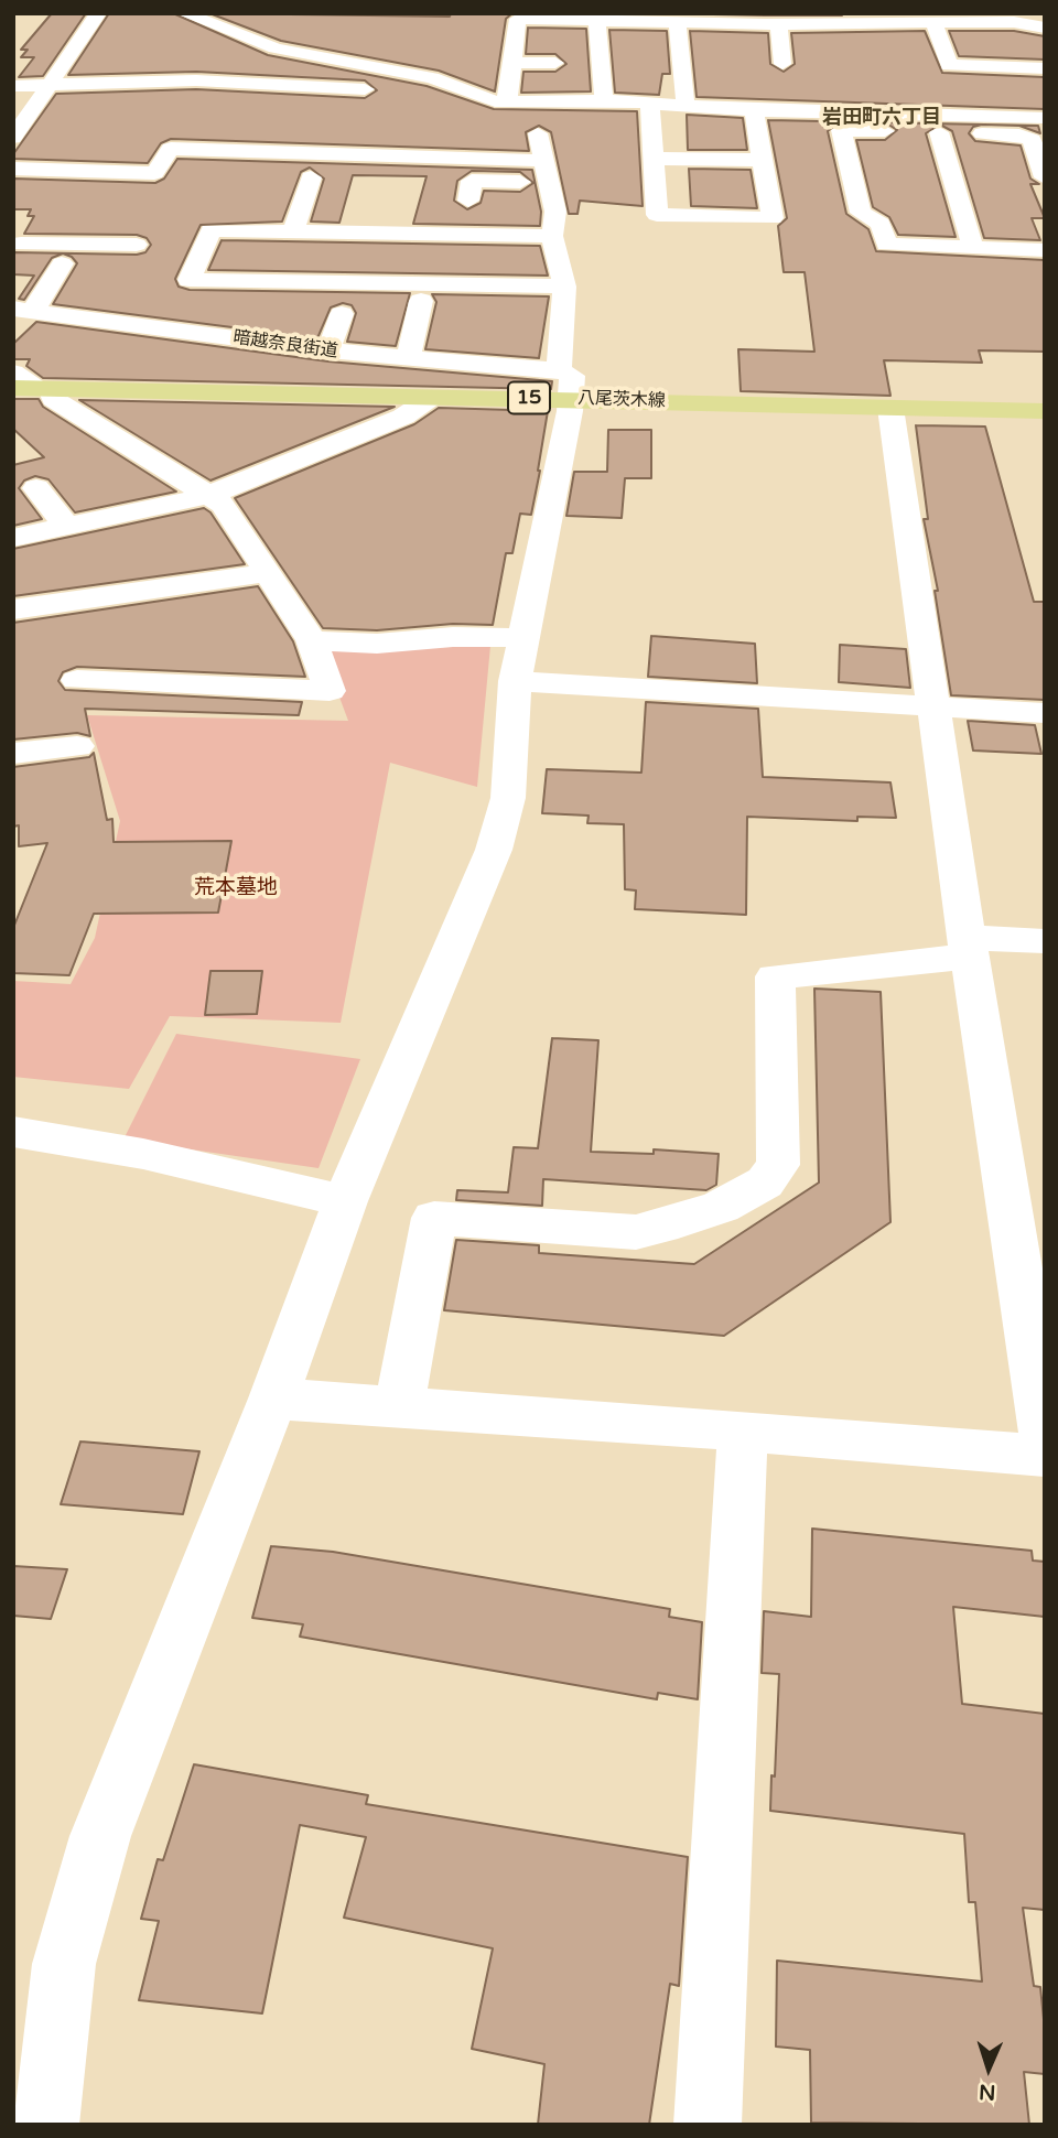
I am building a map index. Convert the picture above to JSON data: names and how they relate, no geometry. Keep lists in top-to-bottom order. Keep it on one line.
{"streets":{"main road":["15","八尾茨木線"],"street":["暗越奈良街道"]},"districts":["岩田町六丁目"],"parks":["荒本墓地"],"north":"bottom"}
